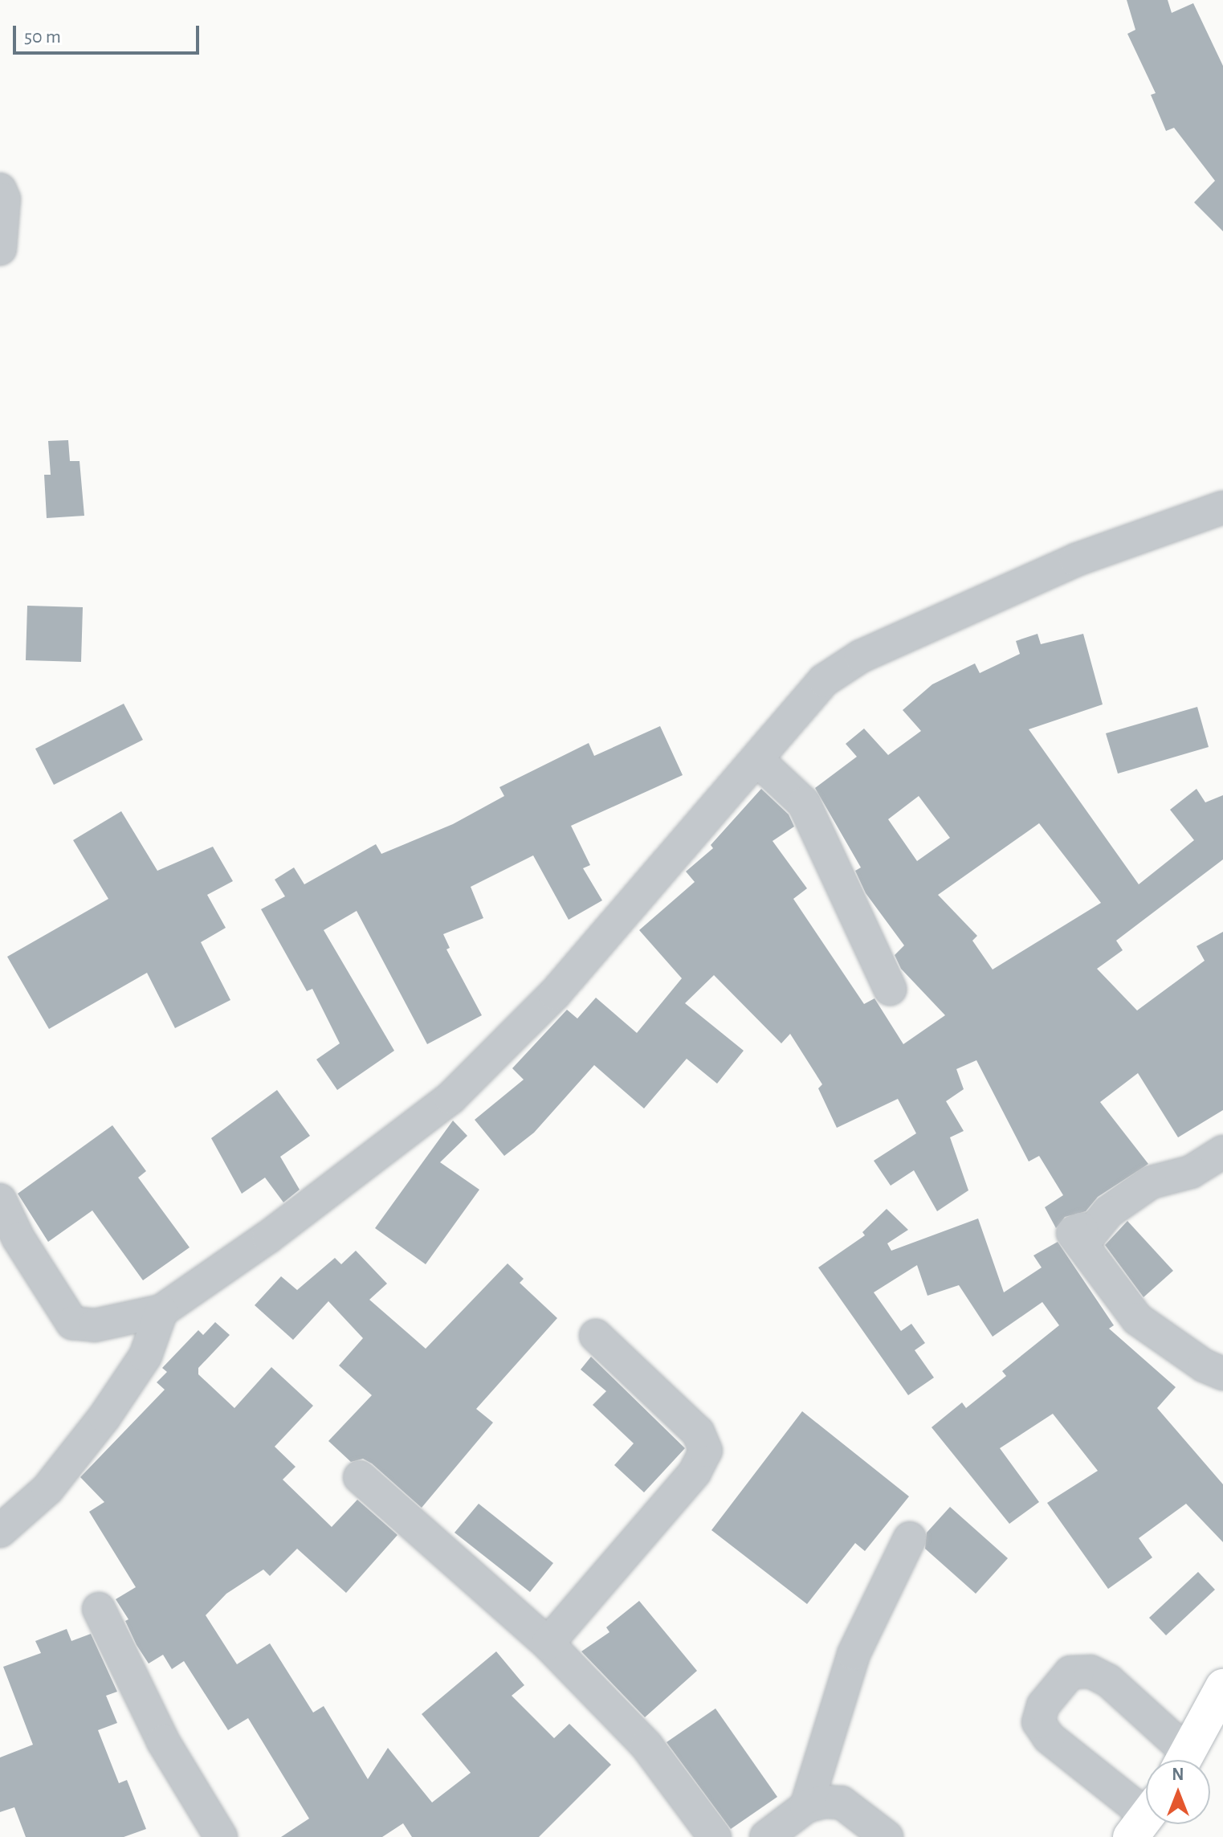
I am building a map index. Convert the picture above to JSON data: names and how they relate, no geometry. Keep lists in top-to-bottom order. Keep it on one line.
{"scale_bar":"50 m","north":"top"}
